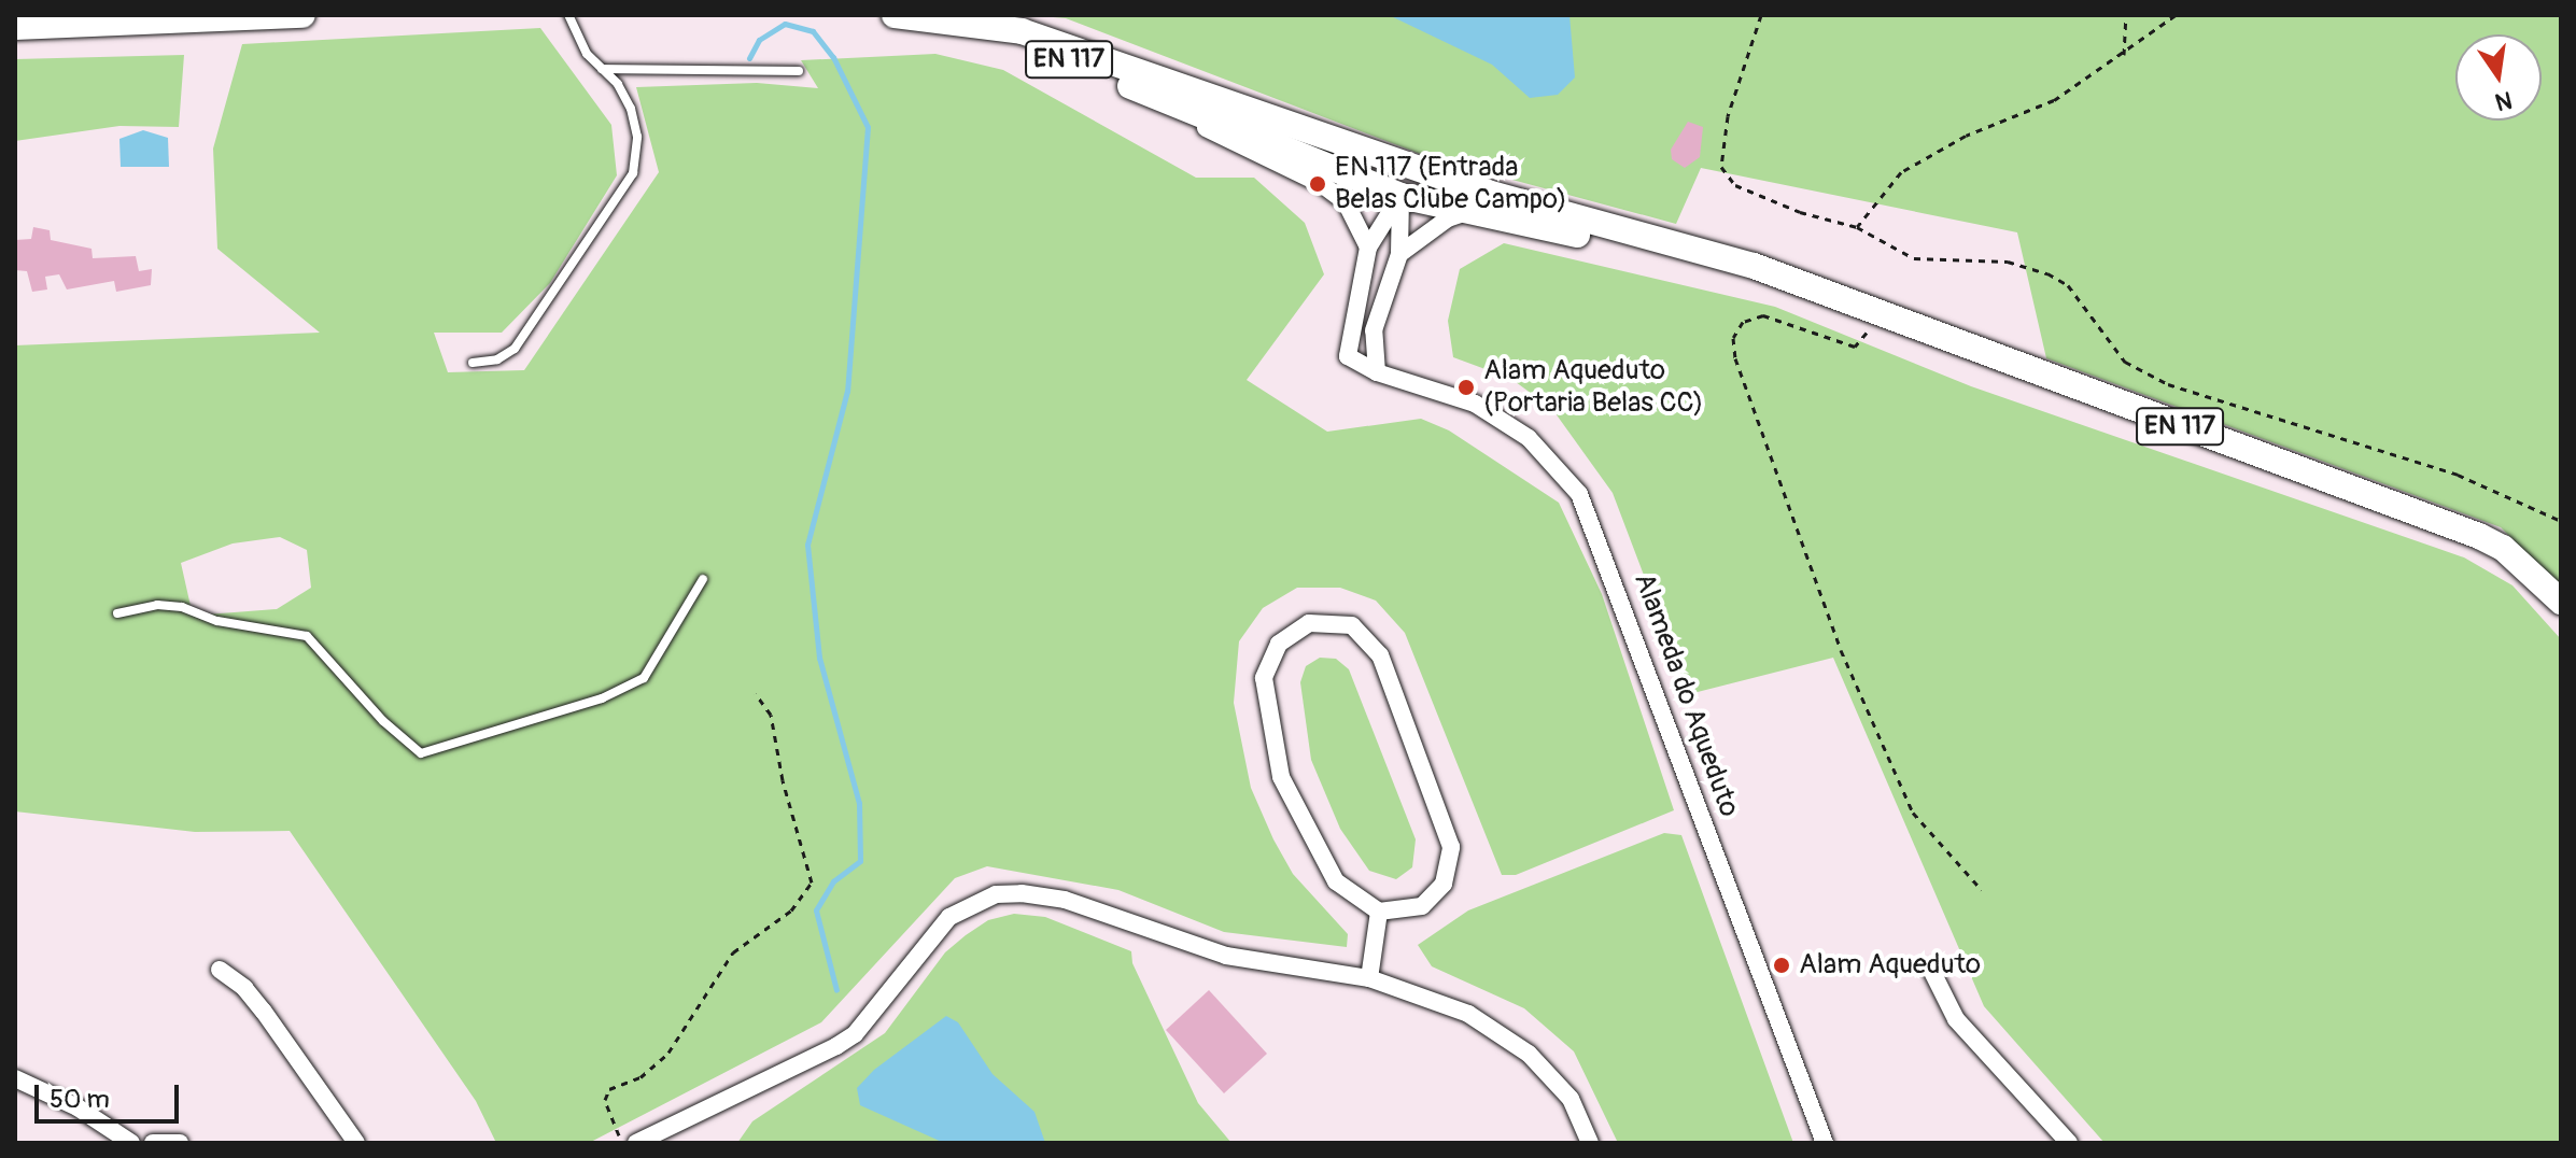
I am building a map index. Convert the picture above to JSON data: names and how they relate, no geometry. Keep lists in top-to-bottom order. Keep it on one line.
{"streets":{"main road":["EN 117"],"street":["Alameda do Aqueduto"]},"crossings":[["EN 117","Alameda do Aqueduto"]],"places":["EN 117 (Entrada Belas Clube Campo)","Alam Aqueduto (Portaria Belas CC)","Alam Aqueduto"],"scale_bar":"50 m","north":"bottom"}
